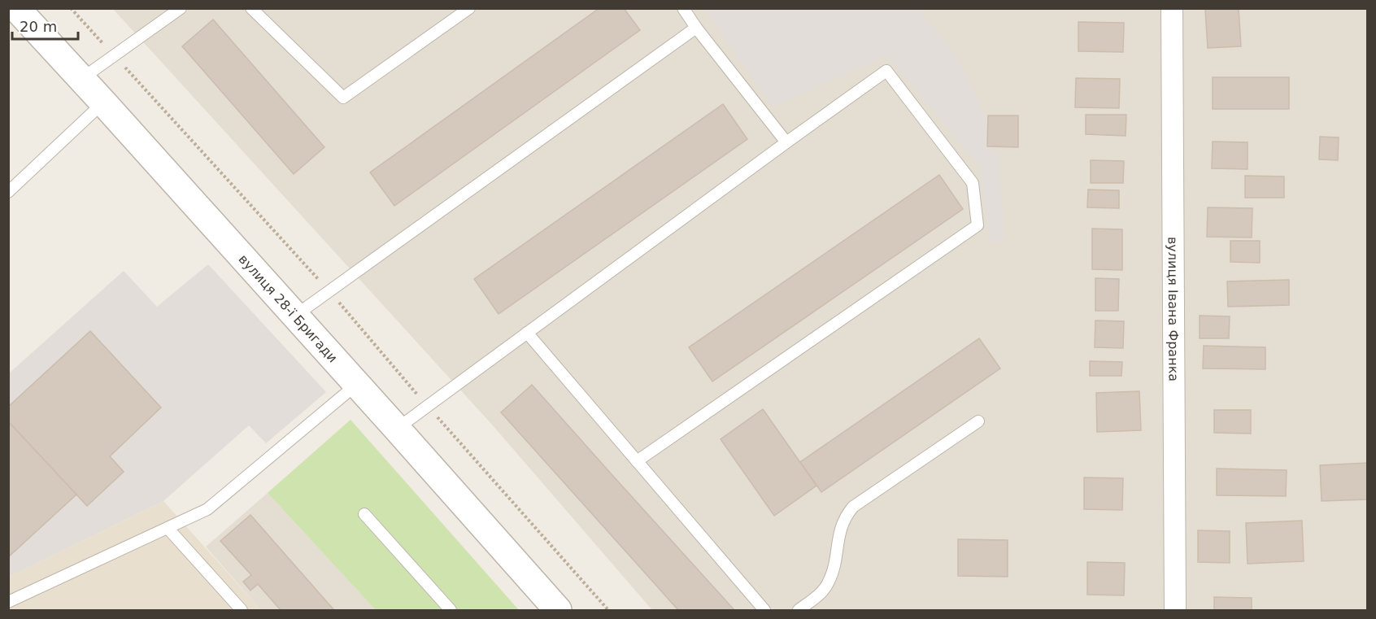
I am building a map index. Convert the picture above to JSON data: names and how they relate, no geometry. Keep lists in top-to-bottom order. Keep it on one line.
{"streets":{"street":["вулиця 28-ї Бригади","вулиця Івана Франка"]},"scale_bar":"20 m"}
